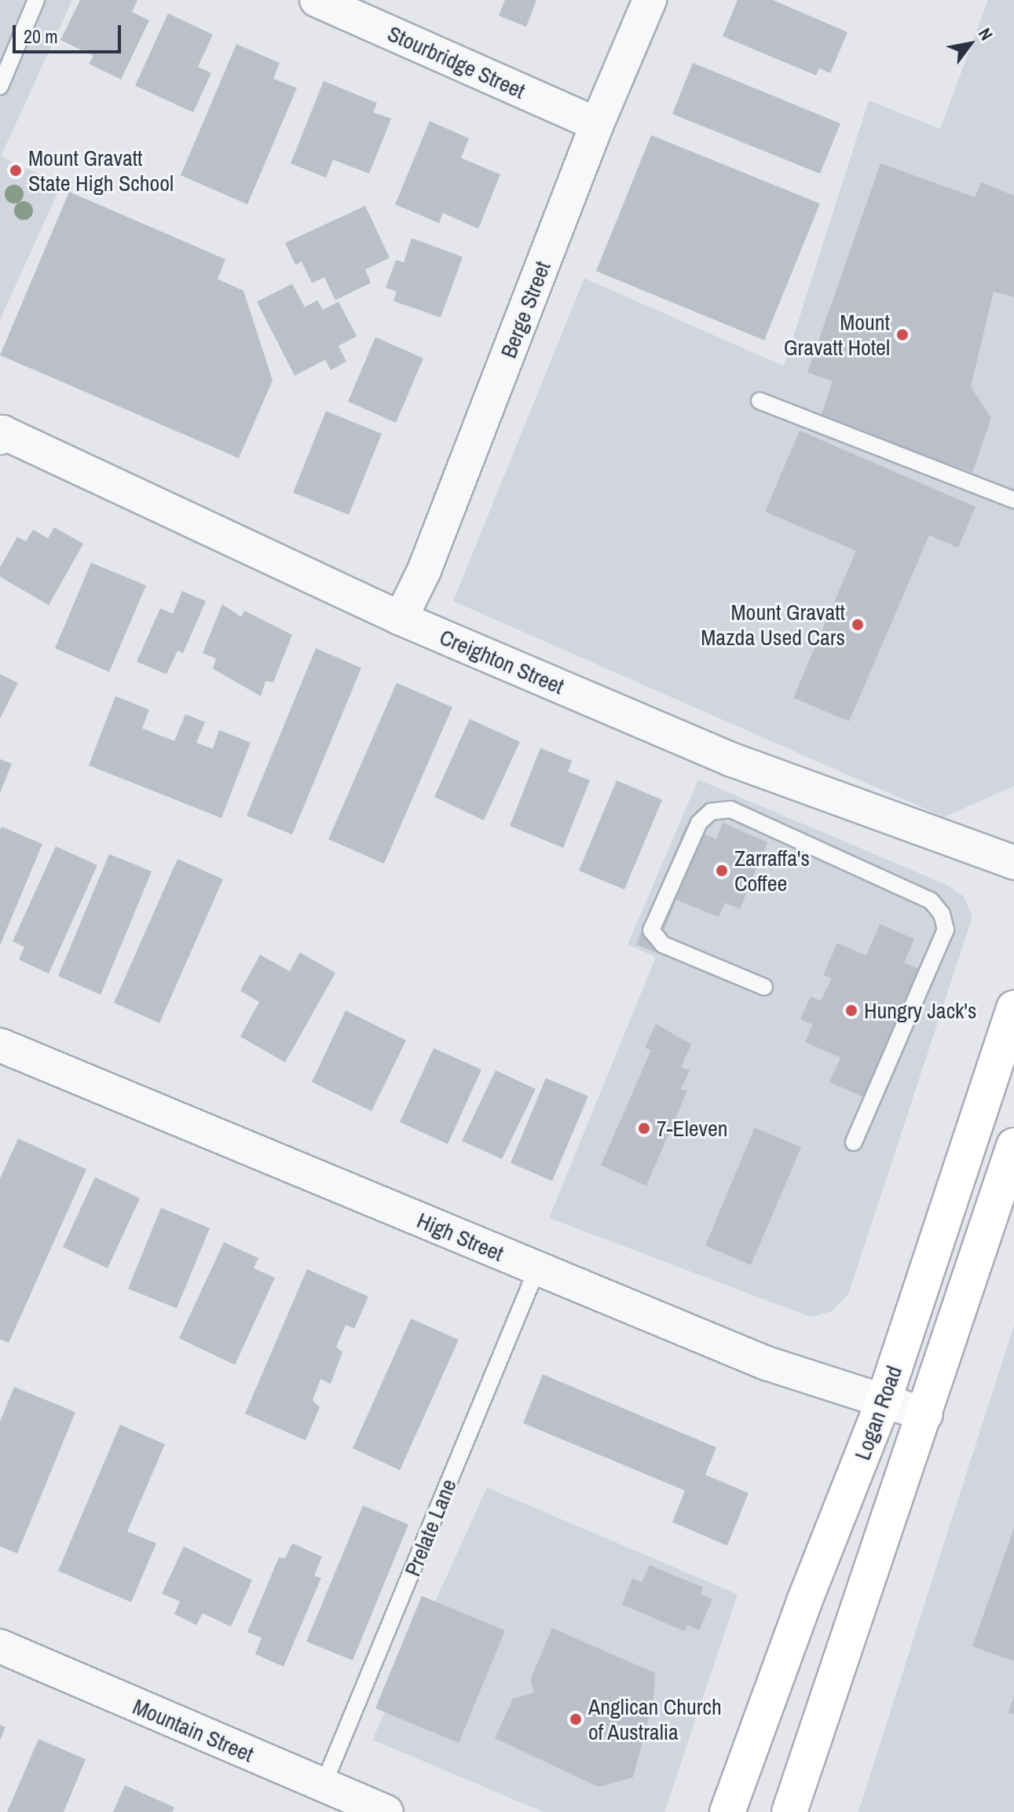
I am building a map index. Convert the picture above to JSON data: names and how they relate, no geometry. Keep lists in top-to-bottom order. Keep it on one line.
{"streets":{"main road":["Logan Road"],"street":["Stourbridge Street","Berge Street","Creighton Street","High Street","Mountain Street"],"lane":["Prelate Lane"]},"crossings":[["Stourbridge Street","Berge Street"],["Berge Street","Creighton Street"],["High Street","Logan Road"],["High Street","Prelate Lane"],["Prelate Lane","Mountain Street"]],"places":["Mount Gravatt State High School","Mount Gravatt Hotel","Mount Gravatt Mazda Used Cars","Zarraffa's Coffee","Hungry Jack's","7-Eleven","Anglican Church of Australia"],"scale_bar":"20 m","north":"top right"}
